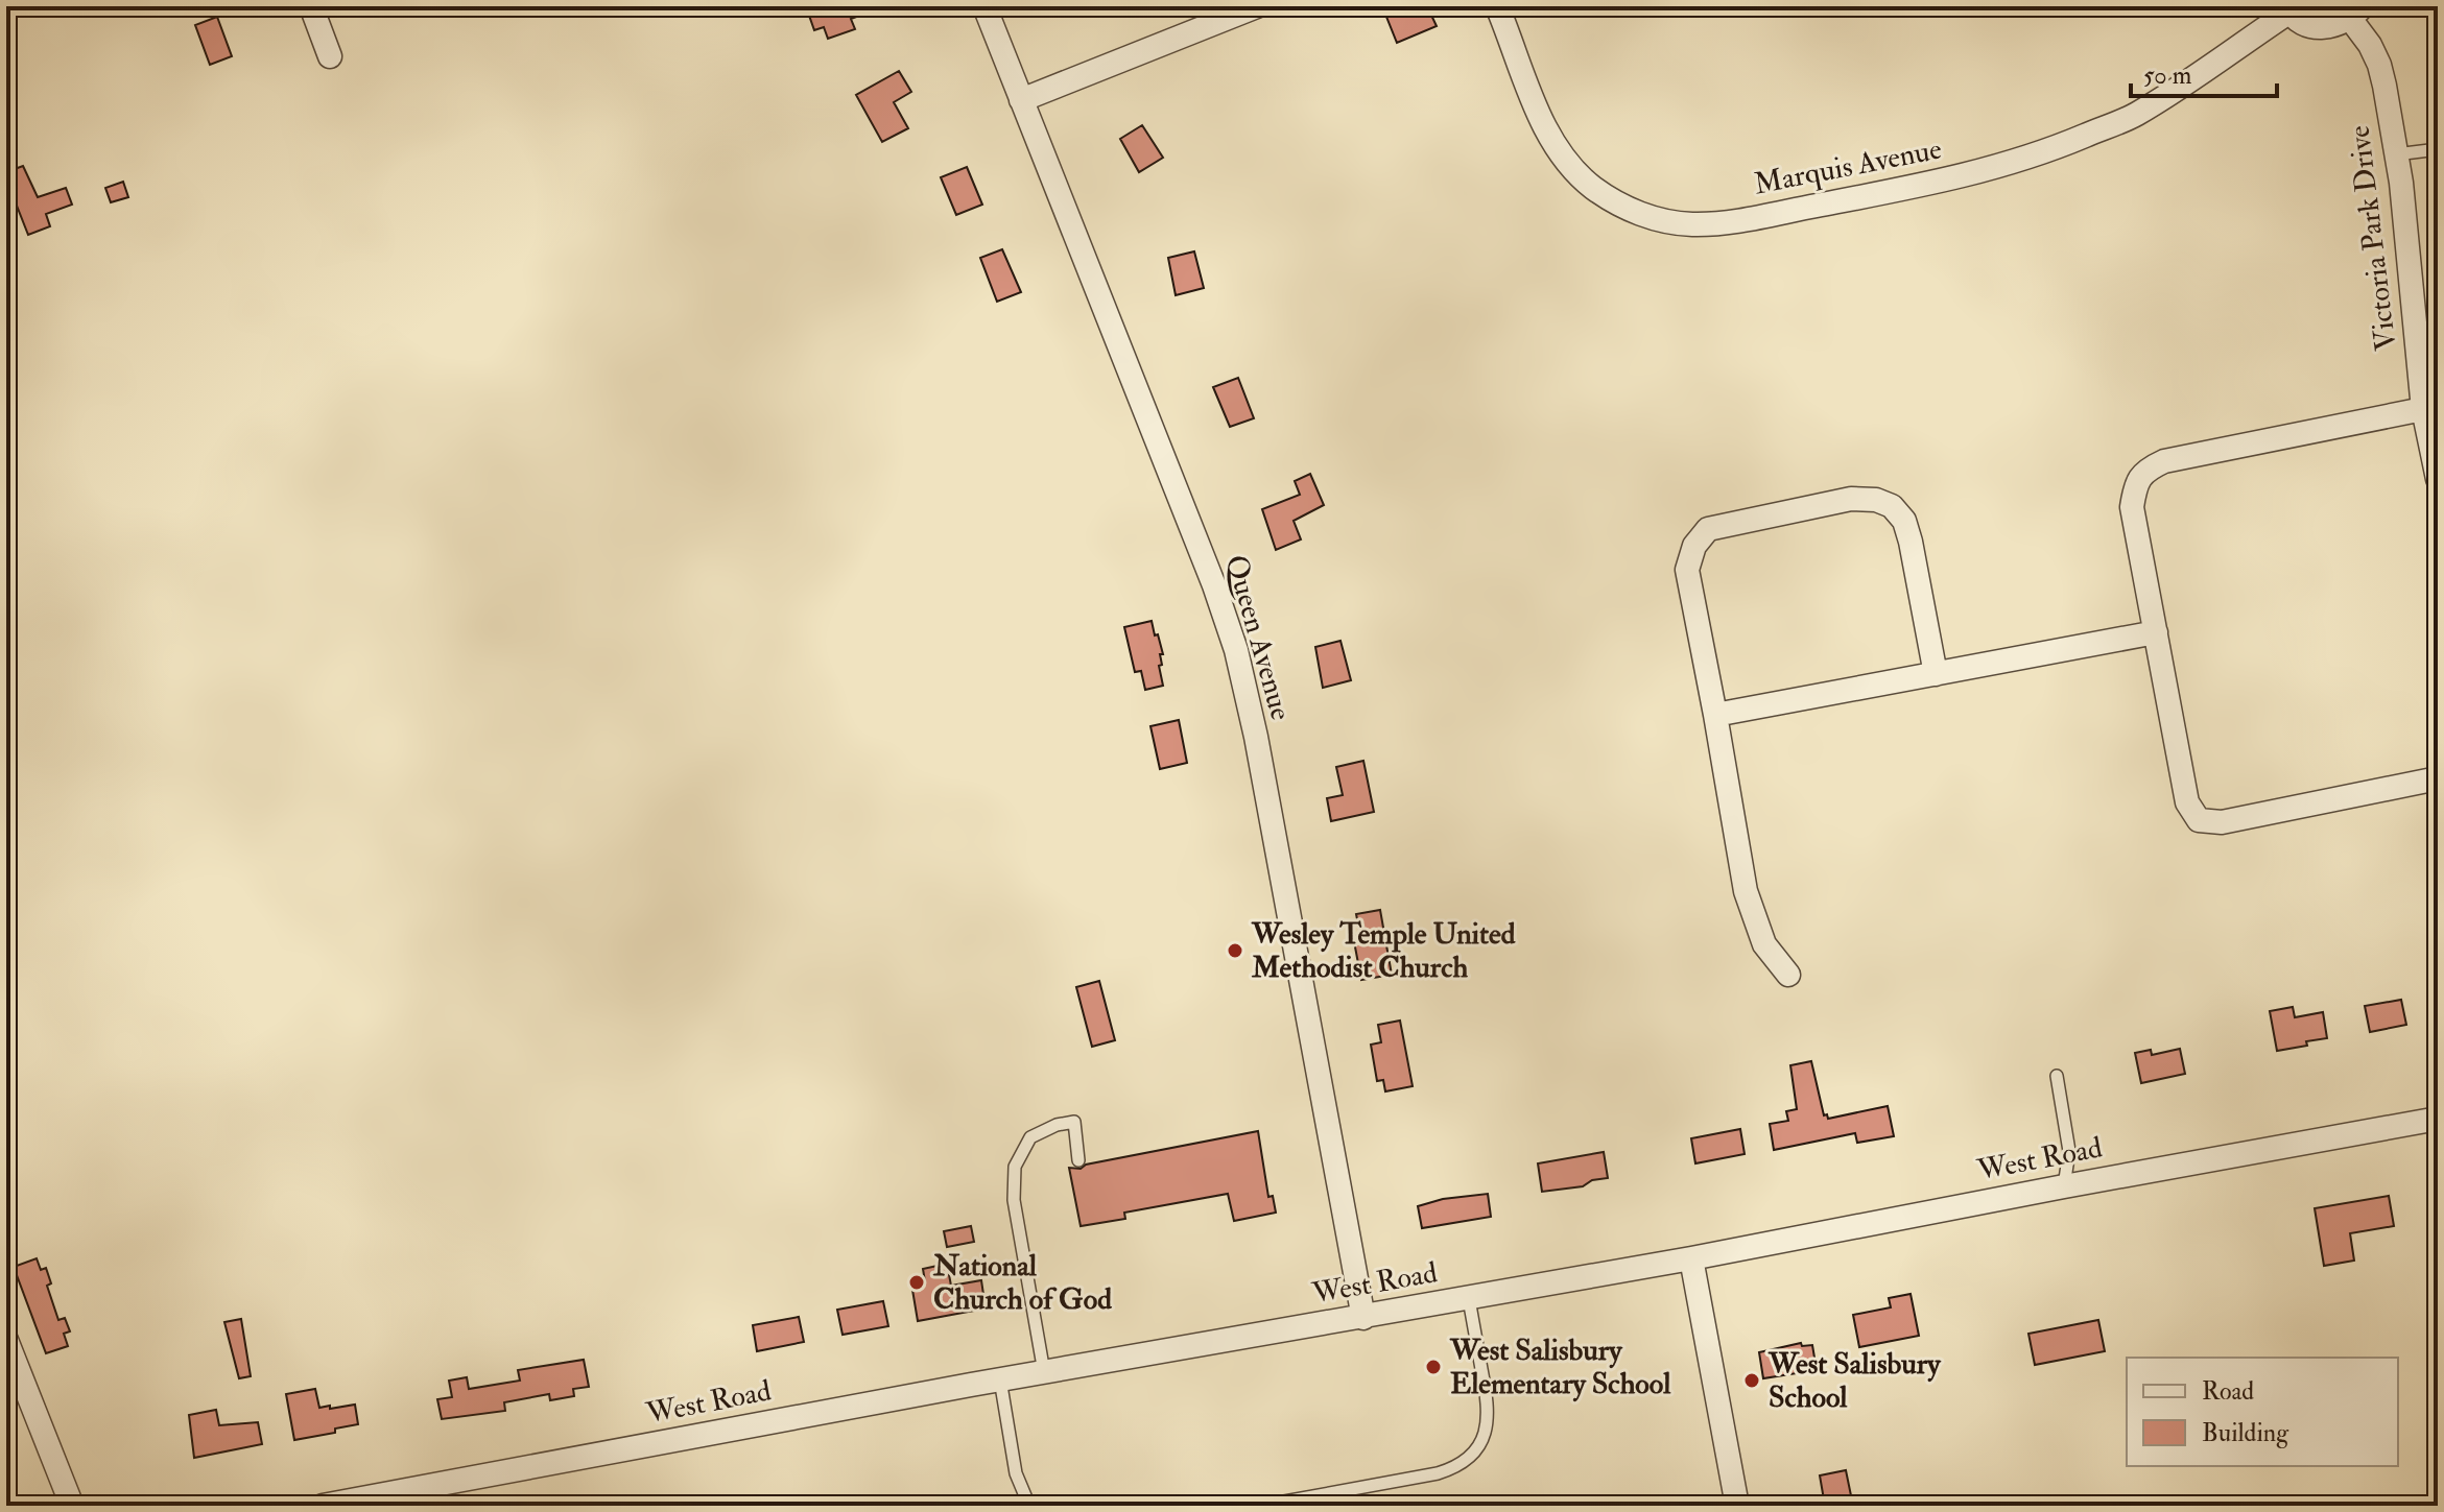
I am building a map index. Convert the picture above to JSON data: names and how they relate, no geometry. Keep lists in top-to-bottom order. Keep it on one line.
{"streets":{"street":["Marquis Avenue","Victoria Park Drive","Queen Avenue","West Road"]},"crossings":[["Queen Avenue","West Road"]],"places":["Wesley Temple United Methodist Church","National Church of God","West Salisbury Elementary School","West Salisbury School"],"legend":["Road","Building"],"scale_bar":"50 m"}
